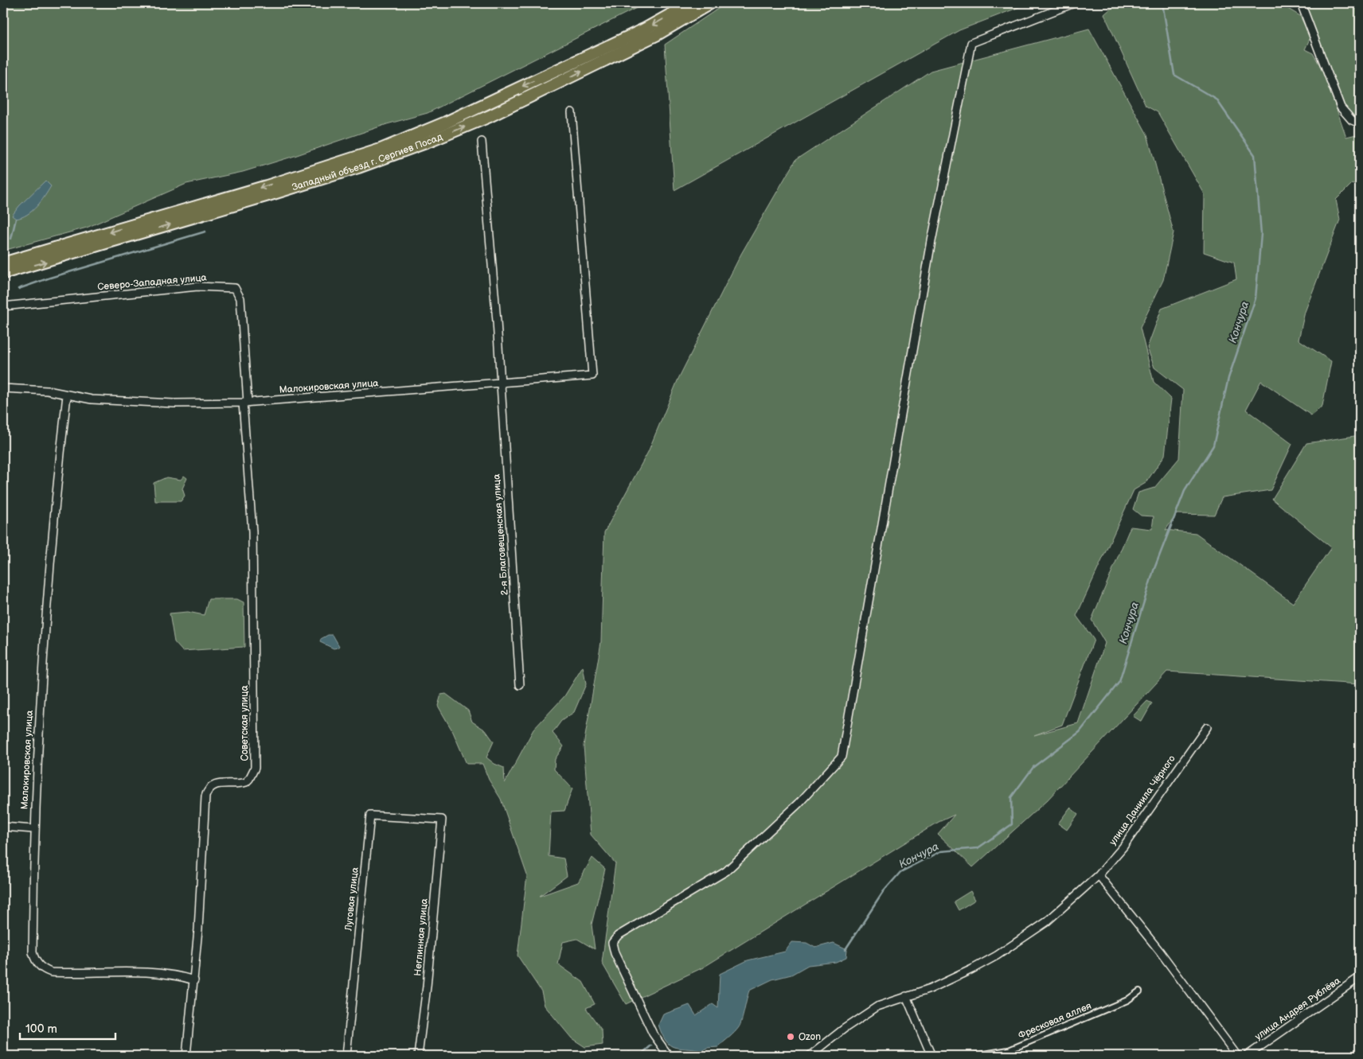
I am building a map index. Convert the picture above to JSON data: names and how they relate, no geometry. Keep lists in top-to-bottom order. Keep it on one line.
{"streets":{"main road":["Западный объезд г. Сергиев Посад"],"street":["Северо-Западная улица","Малокировская улица","2-я Благовещенская улица","Советская улица","улица Даниила Чёрного","Луговая улица","Неглинная улица","улица Андрея Рублёва","Фресковая аллея"]},"crossings":[["Северо-Западная улица","Малокировская улица"],["Северо-Западная улица","Советская улица"],["Малокировская улица","2-я Благовещенская улица"],["Малокировская улица","Советская улица"],["Луговая улица","Неглинная улица"]],"water":["Кончура"],"places":["Ozon"],"scale_bar":"100 m"}
